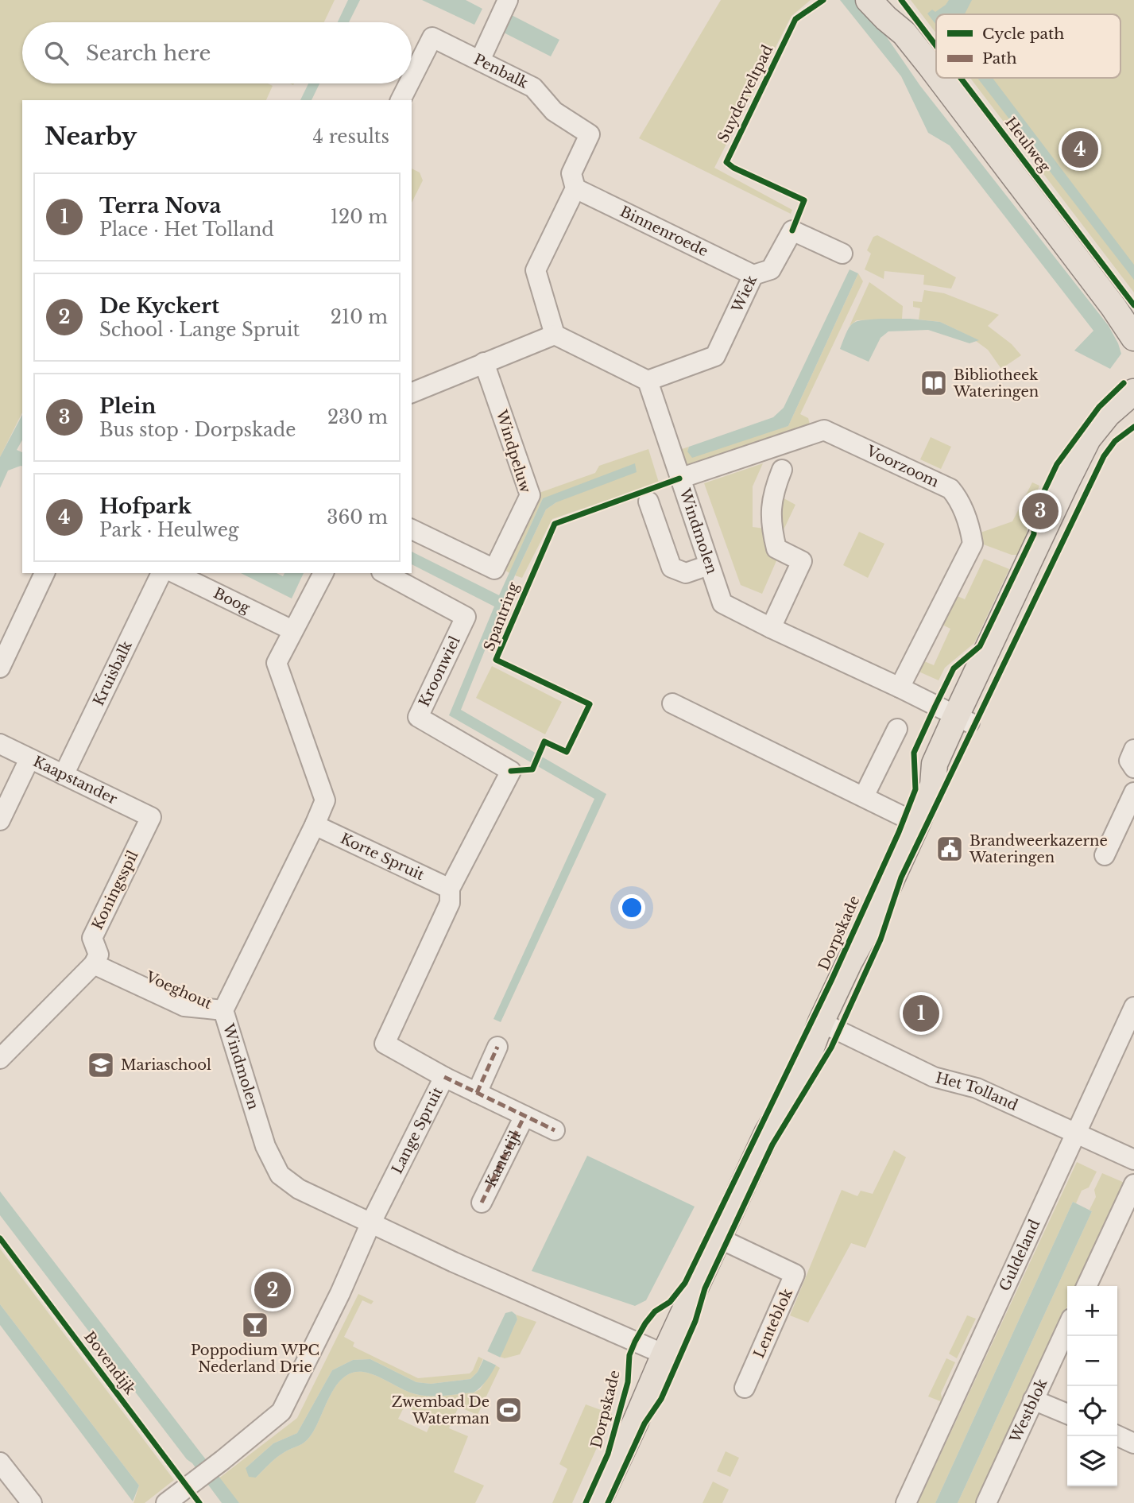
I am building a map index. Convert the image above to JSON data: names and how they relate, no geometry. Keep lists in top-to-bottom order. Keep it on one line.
{"streets":{"main road":["Heulweg","Dorpskade"],"street":["Penbalk","Binnenroede","Wiek","Windpeluw","Voorzoom","Windmolen","Boog","Kroonwiel","Kruisbalk","Kaapstander","Korte Spruit","Koningsspil","Voeghout","Het Tolland","Lange Spruit","Kantstijl","Guldeland","Lenteblok","Westblok"],"cycle path":["Suyderveltpad","Spantring","Bovendijk"]},"crossings":[["Penbalk","Binnenroede"],["Binnenroede","Wiek"],["Wiek","Windmolen"],["Voorzoom","Windmolen"],["Windmolen","Boog"],["Windmolen","Korte Spruit"],["Windmolen","Dorpskade"],["Windmolen","Voeghout"],["Windmolen","Lange Spruit"],["Kroonwiel","Lange Spruit"],["Kruisbalk","Kaapstander"],["Kaapstander","Koningsspil"],["Korte Spruit","Lange Spruit"],["Koningsspil","Voeghout"],["Dorpskade","Het Tolland"],["Dorpskade","Lenteblok"],["Het Tolland","Guldeland"],["Lange Spruit","Kantstijl"]],"places":{"library":["Bibliotheek Wateringen"],"public building":["Brandweerkazerne Wateringen"],"school or university":["Mariaschool"],"bar":["Poppodium WPC Nederland Drie"],"sports":["Zwembad De Waterman"]},"legend":["Cycle path","Path"],"page":{"search":"Search here","heading":["Nearby","4 results"],"pins":["4","3","1","2"],"list":[{"mark":"1","name":"Terra Nova","note":"Place · Het Tolland","value":"120 m"},{"mark":"2","name":"De Kyckert","note":"School · Lange Spruit","value":"210 m"},{"mark":"3","name":"Plein","note":"Bus stop · Dorpskade","value":"230 m"},{"mark":"4","name":"Hofpark","note":"Park · Heulweg","value":"360 m"}],"map_buttons":["+","−"]}}
